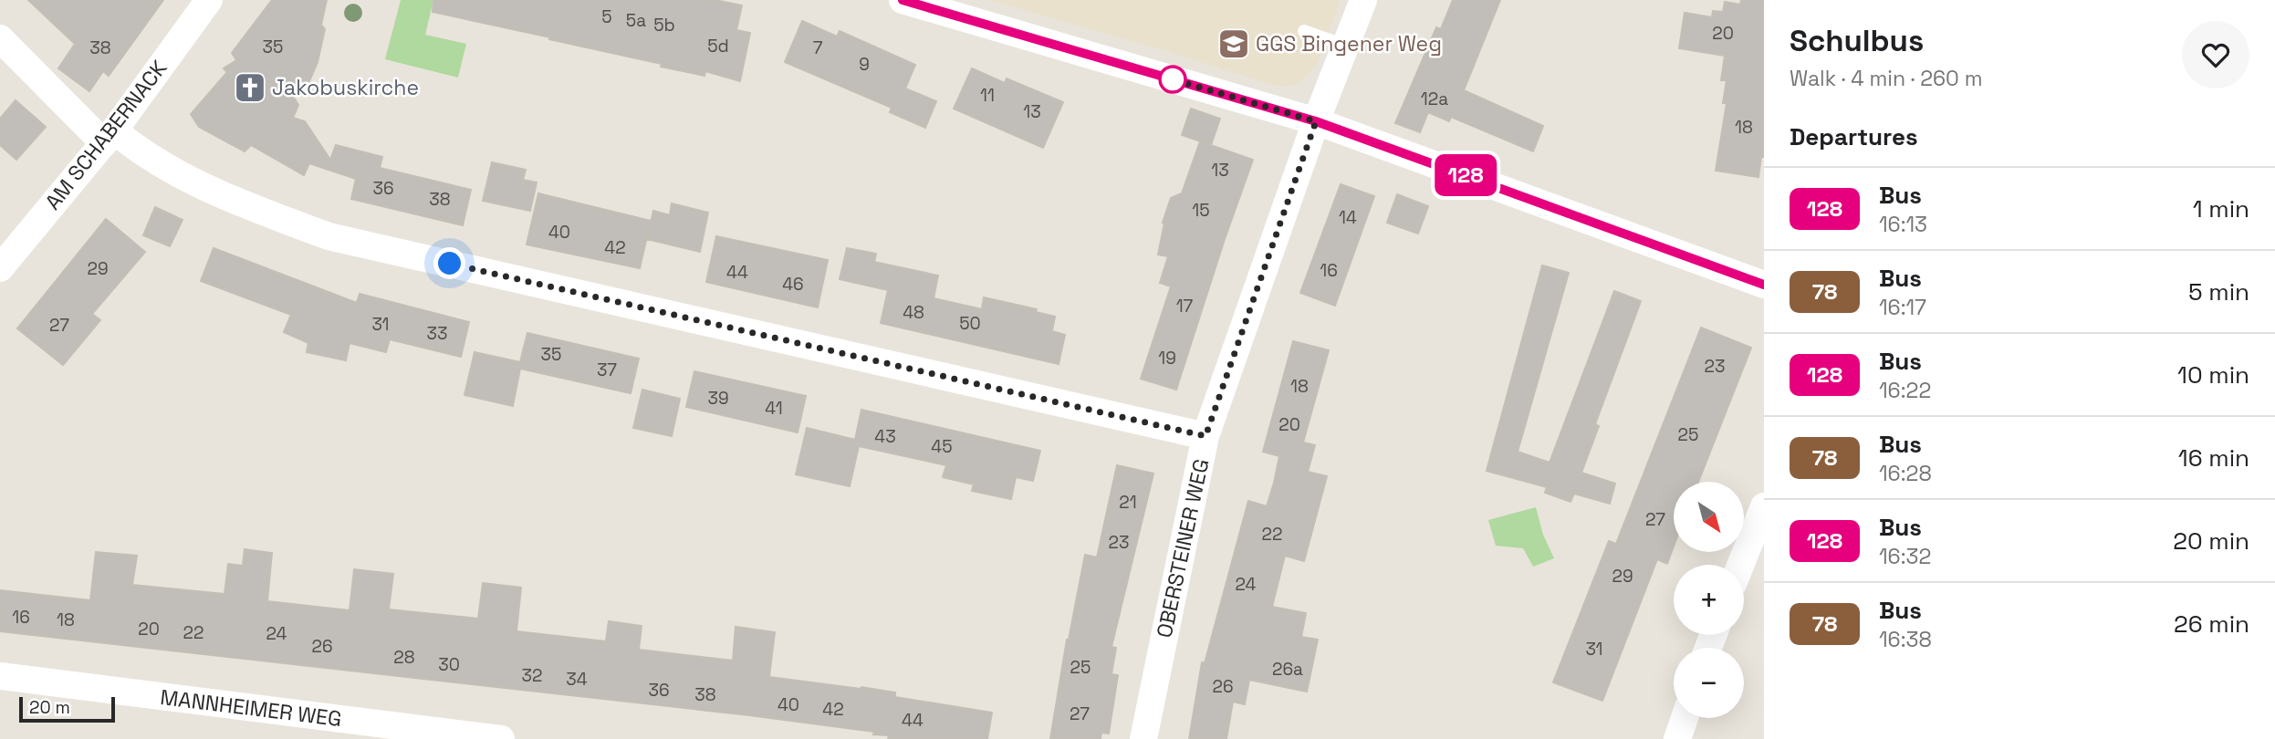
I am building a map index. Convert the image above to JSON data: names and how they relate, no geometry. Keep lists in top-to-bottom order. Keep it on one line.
{"streets":{"street":["AM SCHABERNACK","OBERSTEINER WEG","MANNHEIMER WEG"]},"places":{"school or university":["GGS Bingener Weg"],"church":["Jakobuskirche"]},"lines":["bus line 128"],"house_numbers":["5","5a","5b","20","5d","35","38","7","9","11","12a","13","18","13","36","38","15","14","40","42","29","16","44","46","17","48","50","31","27","33","35","19","23","37","18","39","41","20","25","43","45","21","27","22","23","29","24","16","18","20","22","24","26","31","28","30","25","26a","32","34","26","36","38","40","42","27","44"],"scale_bar":"20 m","north":"bottom right","page":{"on_map":"128","heading":[["Schulbus","Walk · 4 min · 260 m"],"Departures"],"list":[{"mark":"128","name":"Bus","note":"16:13","value":"1 min"},{"mark":"78","name":"Bus","note":"16:17","value":"5 min"},{"mark":"128","name":"Bus","note":"16:22","value":"10 min"},{"mark":"78","name":"Bus","note":"16:28","value":"16 min"},{"mark":"128","name":"Bus","note":"16:32","value":"20 min"},{"mark":"78","name":"Bus","note":"16:38","value":"26 min"}],"map_buttons":["+","−"],"scale":"20 m"}}
